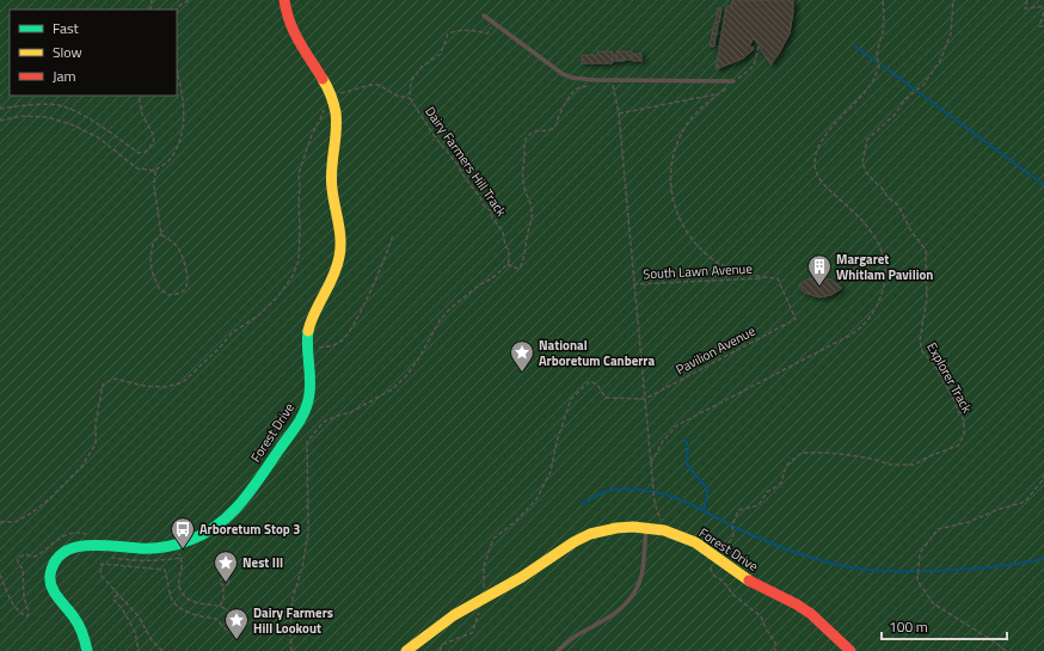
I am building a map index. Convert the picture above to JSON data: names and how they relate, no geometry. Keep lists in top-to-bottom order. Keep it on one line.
{"streets":{"street":["Forest Drive"],"path":["Dairy Farmers Hill Track","South Lawn Avenue","Pavilion Avenue","Explorer Track"]},"crossings":[["Dairy Farmers Hill Track","Forest Drive"],["South Lawn Avenue","Pavilion Avenue"],["Explorer Track","Forest Drive"]],"places":{"building":["Margaret Whitlam Pavilion"],"place":["National Arboretum Canberra","Nest III","Dairy Farmers Hill Lookout"],"bus stop":["Arboretum Stop 3"]},"legend":["Fast","Slow","Jam"],"scale_bar":"100 m"}
